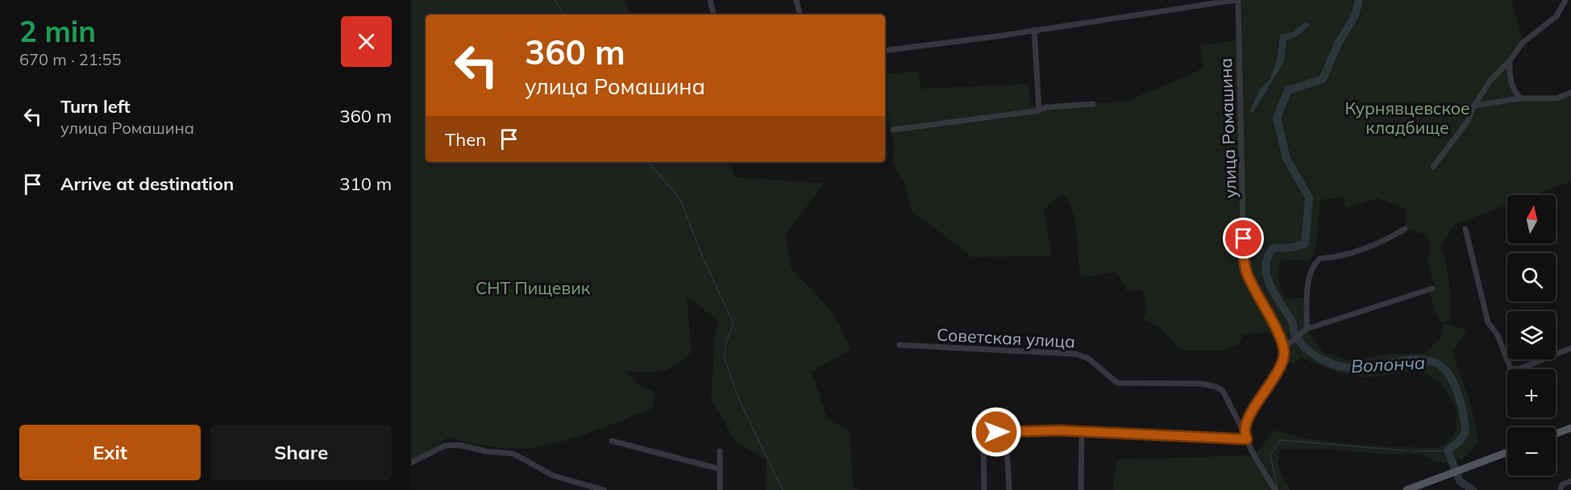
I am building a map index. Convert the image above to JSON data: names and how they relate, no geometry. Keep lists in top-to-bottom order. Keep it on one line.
{"streets":{"street":["улица Ромашина","Советская улица"]},"water":["Волонча"],"parks":["Курнявцевское кладбище","СНТ Пищевик"],"north":"top","page":{"heading":["2 min","670 m · 21:55"],"turn":["360 m","улица Ромашина"],"list":[{"name":"Turn left","note":"улица Ромашина","value":"360 m"},{"name":"Arrive at destination","value":"310 m"}],"then":"Then","map_buttons":["+","−"],"buttons":["Exit","Share"]}}
